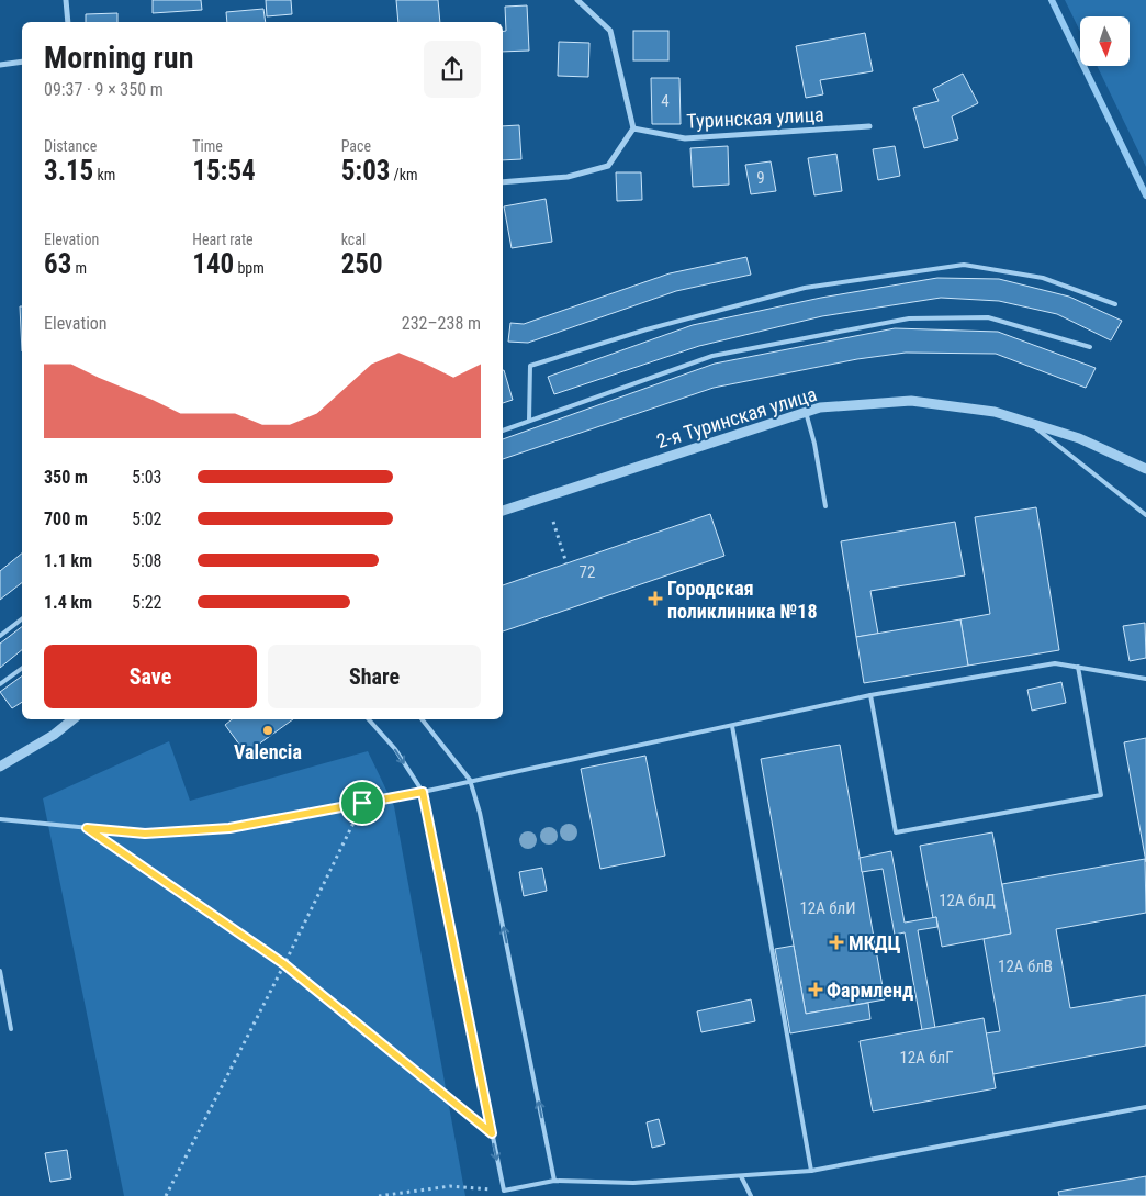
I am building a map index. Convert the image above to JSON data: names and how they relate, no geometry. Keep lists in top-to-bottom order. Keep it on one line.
{"streets":{"street":["Туринская улица","2-я Туринская улица"]},"places":{"health":["Городская поликлиника №18","МКДЦ","Фармленд"],"other":["Valencia"]},"house_numbers":["4","9","72","12А блД","12А блИ","12А блВ","12А блГ"],"north":"bottom","page":{"heading":["Morning run","09:37 · 9 × 350 m"],"stats":[["Distance","3.15 km"],["Time","15:54"],["Pace","5:03 /km"],["Elevation","63 m"],["Heart rate","140 bpm"],["kcal","250"]],"chart":["Elevation","232–238 m"],"list":[{"name":"350 m","note":"5:03"},{"name":"700 m","note":"5:02"},{"name":"1.1 km","note":"5:08"},{"name":"1.4 km","note":"5:22"}],"buttons":["Save","Share"]}}
